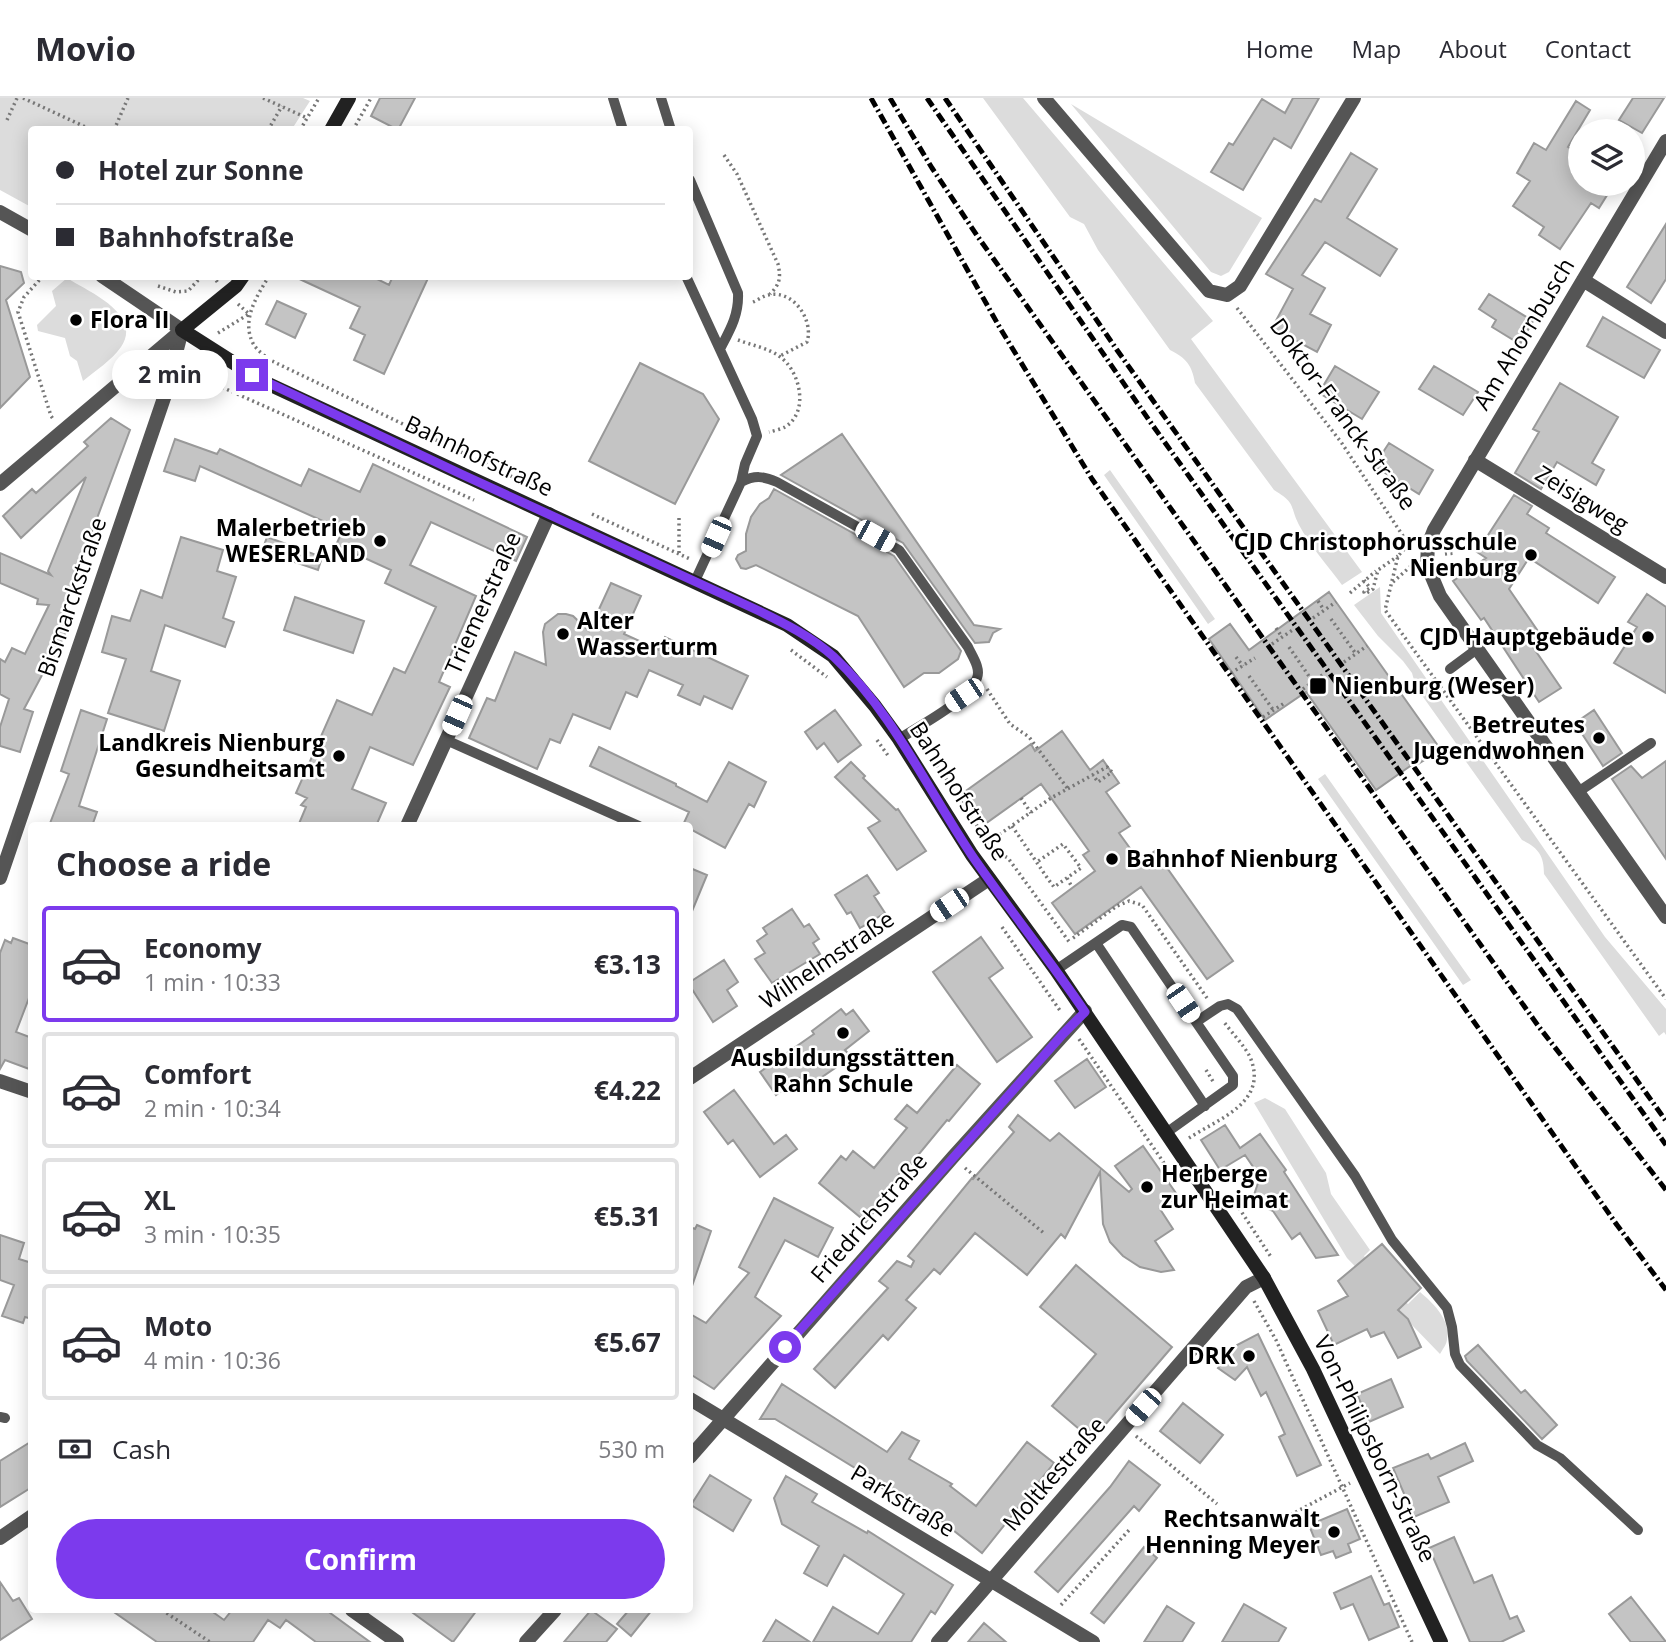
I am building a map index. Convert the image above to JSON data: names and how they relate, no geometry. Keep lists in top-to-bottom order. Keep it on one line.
{"streets":{"main road":["Bahnhofstraße","Von-Philipsborn-Straße"],"street":["Am Ahornbusch","Zeisigweg","Bismarckstraße","Triemerstraße","Wilhelmstraße","Friedrichstraße","Moltkestraße","Parkstraße"],"path":["Doktor-Franck-Straße"]},"crossings":[["Am Ahornbusch","Doktor-Franck-Straße"],["Am Ahornbusch","Zeisigweg"],["Bahnhofstraße","Bismarckstraße"],["Bahnhofstraße","Triemerstraße"],["Bahnhofstraße","Wilhelmstraße"],["Bahnhofstraße","Friedrichstraße"],["Bahnhofstraße","Von-Philipsborn-Straße"],["Bahnhofstraße","Moltkestraße"],["Friedrichstraße","Parkstraße"],["Von-Philipsborn-Straße","Moltkestraße"],["Moltkestraße","Parkstraße"]],"places":{"other":["Flora II","Malerbetrieb WESERLAND","CJD Christophorusschule Nienburg","Alter Wasserturm","CJD Hauptgebäude","Betreutes Jugendwohnen","Landkreis Nienburg Gesundheitsamt","Bahnhof Nienburg","Ausbildungsstätten Rahn Schule","Herberge zur Heimat","DRK","Rechtsanwalt Henning Meyer"],"transit":["Nienburg (Weser)"]},"page":{"header":"Movio","nav":["Home","Map","About","Contact"],"banner":["Hotel zur Sonne","Bahnhofstraße"],"bubble":"2 min","heading":"Choose a ride","list":[{"name":"Economy","note":"1 min · 10:33","value":"€3.13"},{"name":"Comfort","note":"2 min · 10:34","value":"€4.22"},{"name":"XL","note":"3 min · 10:35","value":"€5.31"},{"name":"Moto","note":"4 min · 10:36","value":"€5.67"}],"pay":["Cash","530 m"],"buttons":"Confirm"}}
